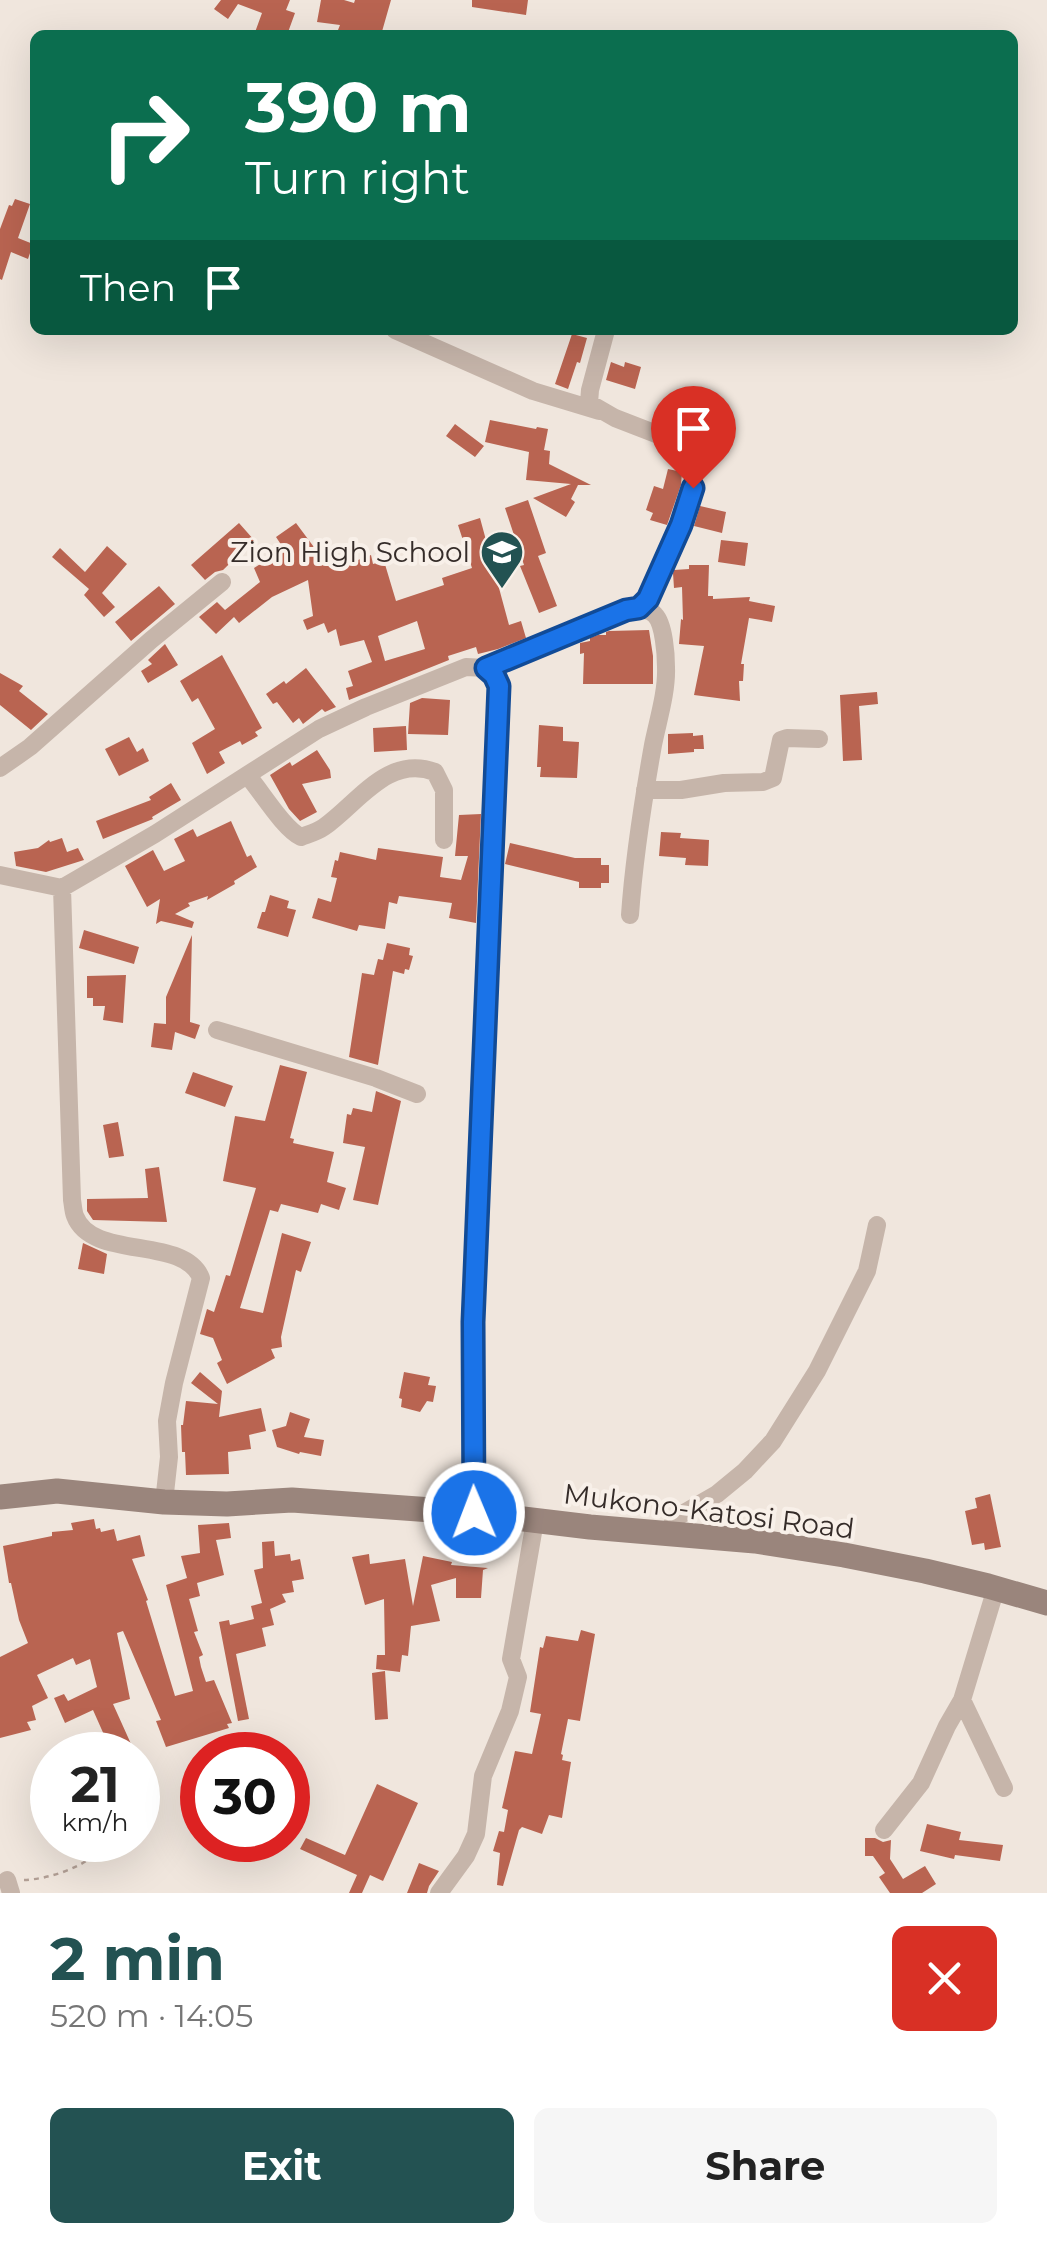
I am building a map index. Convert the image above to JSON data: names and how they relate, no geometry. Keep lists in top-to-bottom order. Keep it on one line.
{"streets":{"main road":["Mukono-Katosi Road"]},"places":{"school or university":["Zion High School"]},"page":{"turn":["390 m","Turn right"],"then":"Then","speed":"21 km/h","limit":"30","heading":["2 min","520 m · 14:05"],"buttons":["Exit","Share"]}}
